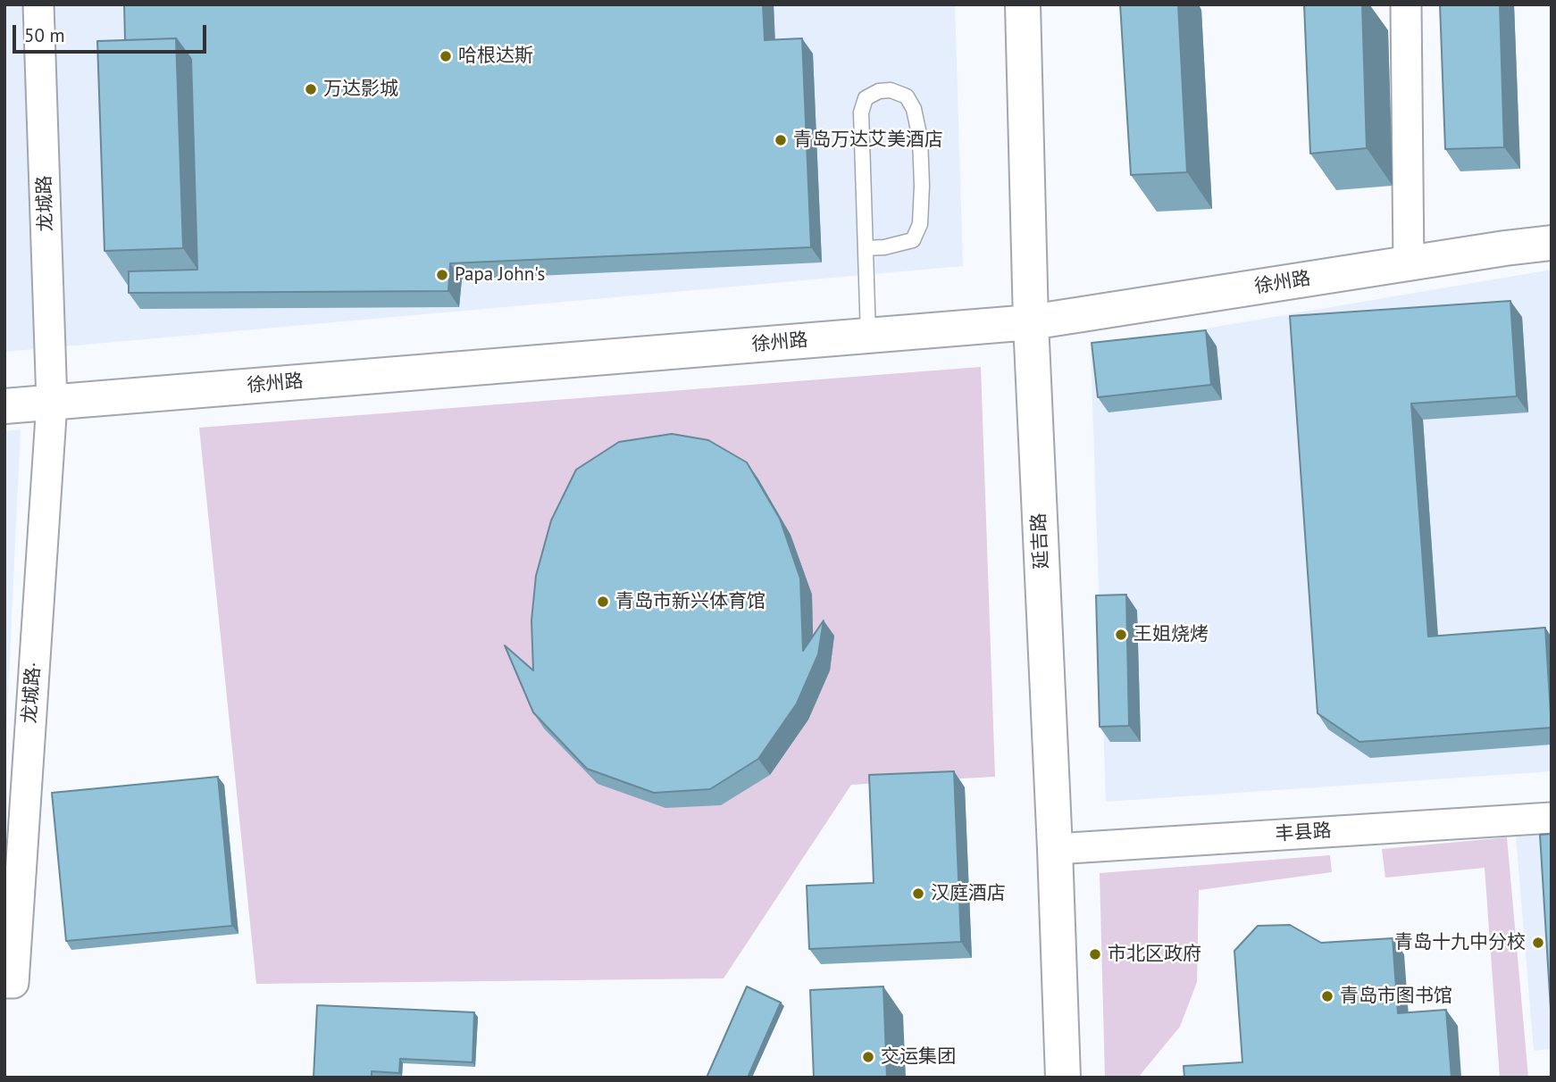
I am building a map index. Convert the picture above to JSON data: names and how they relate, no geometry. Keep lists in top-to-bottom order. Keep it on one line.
{"streets":{"street":["龙城路","徐州路","延吉路","龙城路·","丰县路"]},"crossings":[["龙城路","徐州路"],["龙城路","龙城路·"],["徐州路","延吉路"],["徐州路","龙城路·"],["延吉路","丰县路"]],"places":["哈根达斯","万达影城","青岛万达艾美酒店","Papa John's","青岛市新兴体育馆","王姐烧烤","汉庭酒店","青岛十九中分校","市北区政府","青岛市图书馆","交运集团"],"scale_bar":"50 m"}
